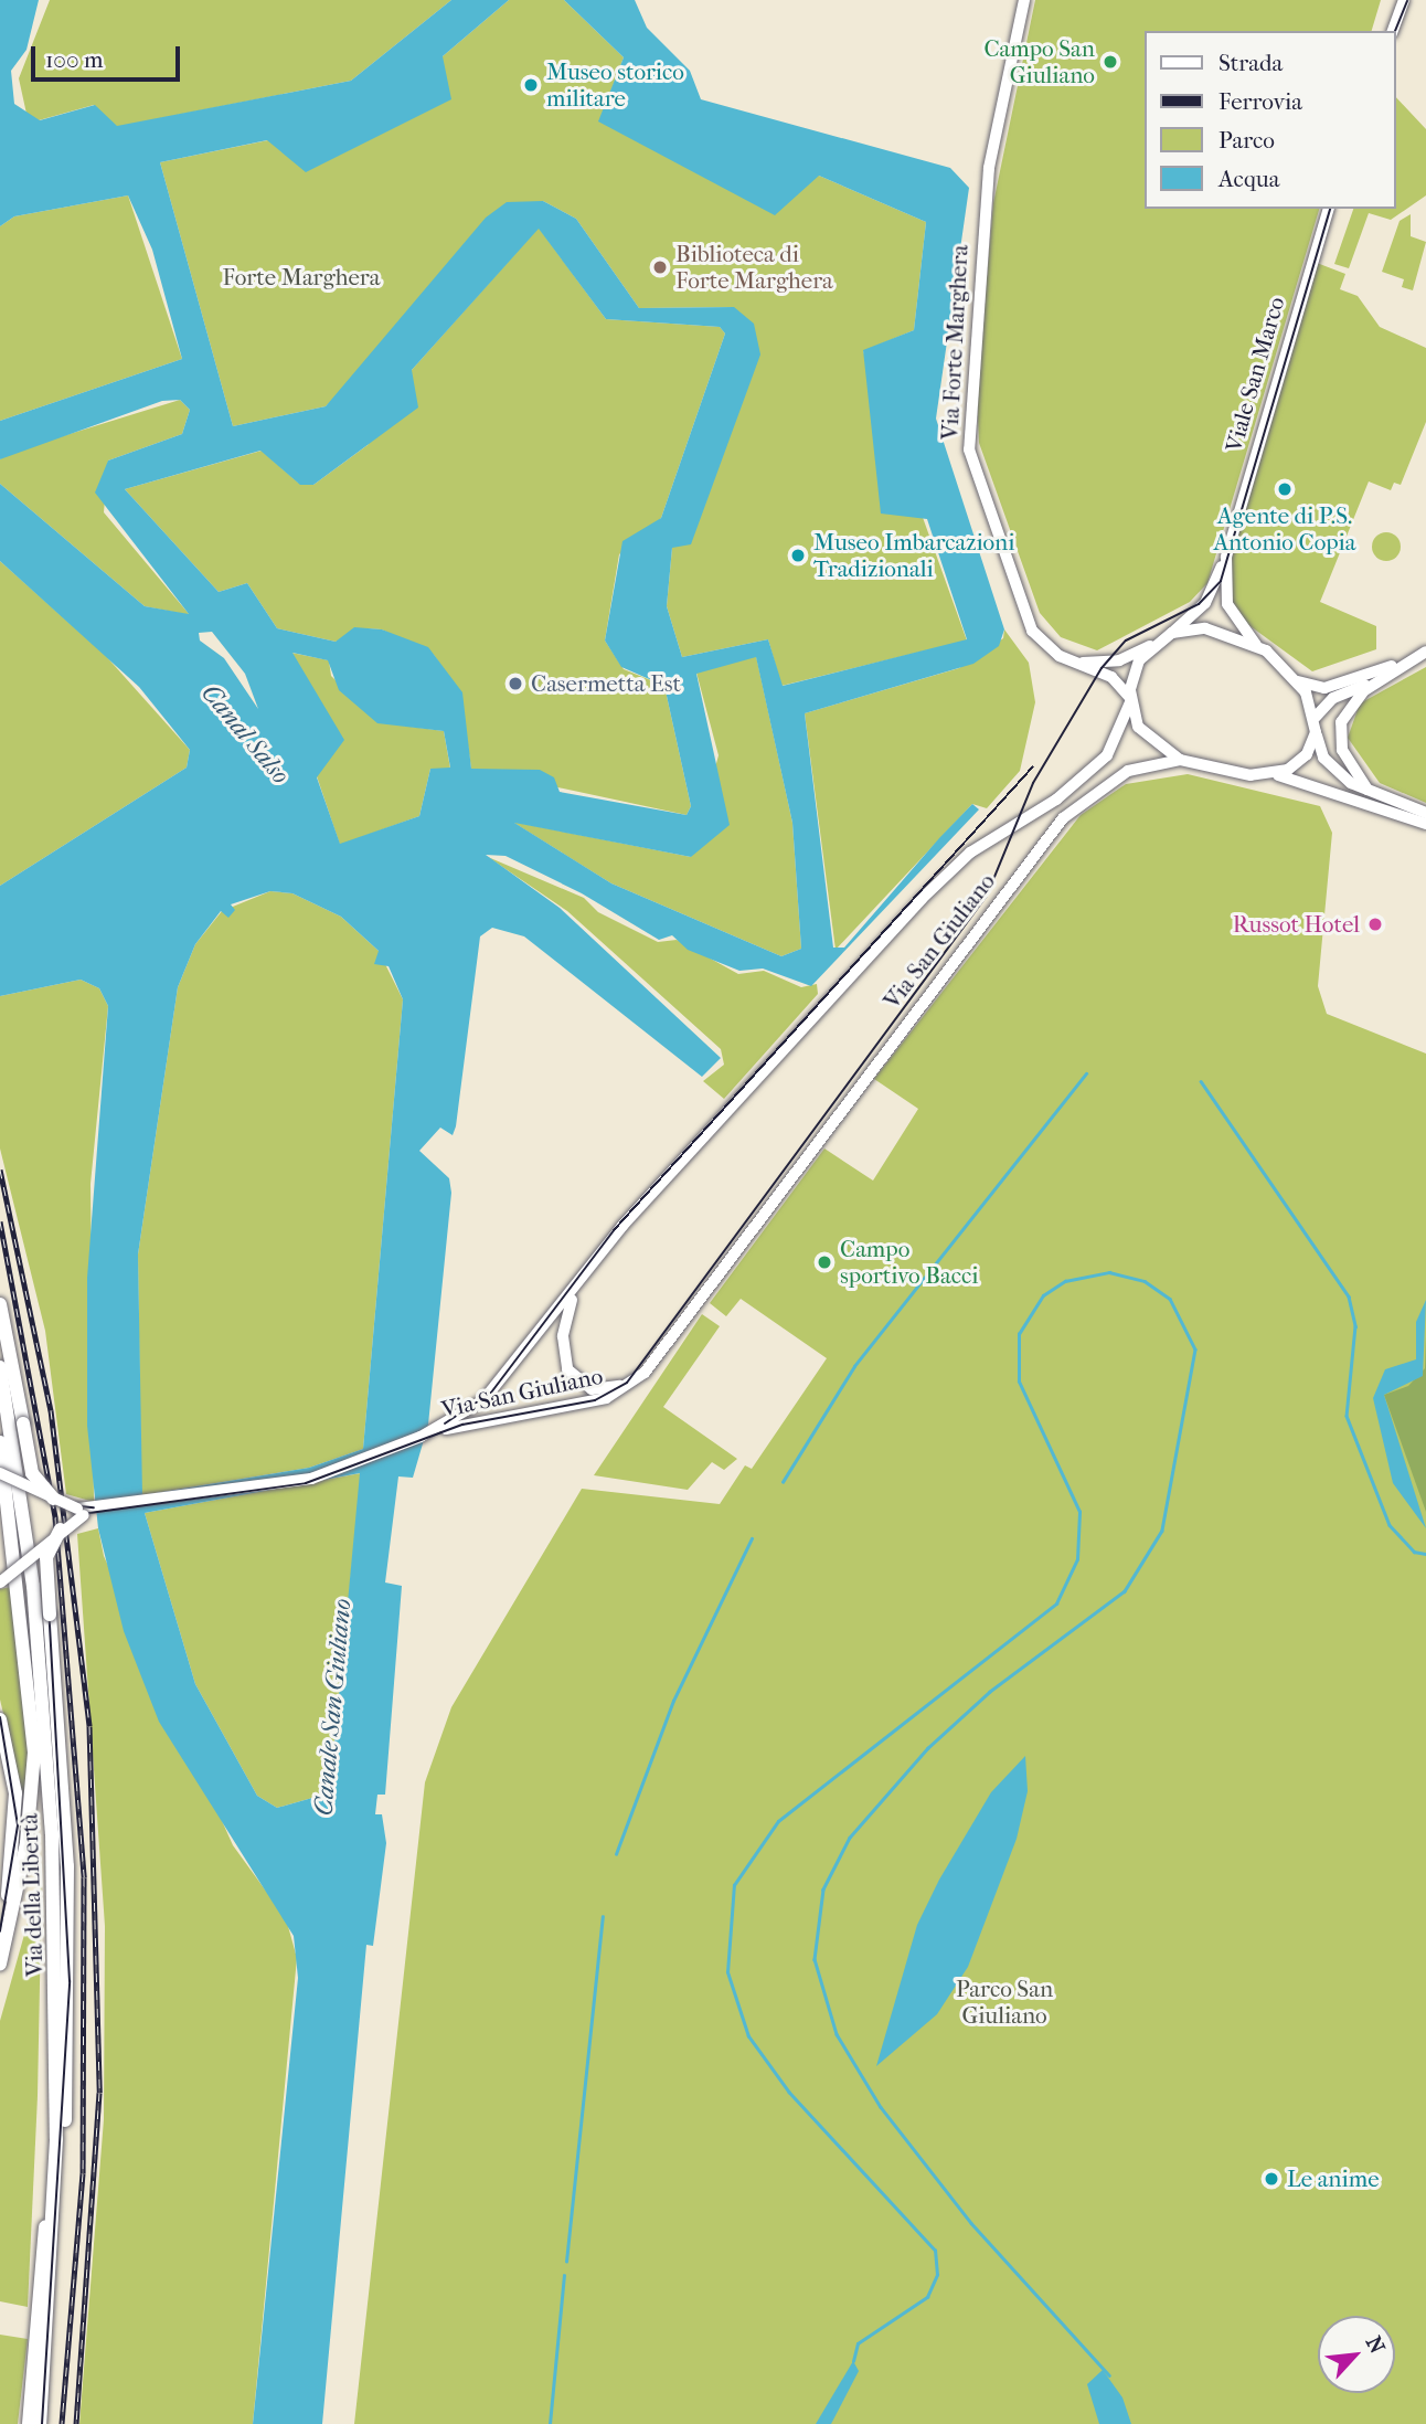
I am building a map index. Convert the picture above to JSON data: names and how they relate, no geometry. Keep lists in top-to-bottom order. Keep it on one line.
{"streets":{"highway":["Via della Libertà"],"main road":["Via Forte Marghera","Viale San Marco","Via San Giuliano"]},"crossings":[["Via Forte Marghera","Viale San Marco"],["Via Forte Marghera","Via San Giuliano"],["Viale San Marco","Via San Giuliano"]],"water":["Canal Salso","Canale San Giuliano"],"parks":["Forte Marghera","Parco San Giuliano"],"places":["Campo San Giuliano","Museo storico militare","Biblioteca di Forte Marghera","Agente di P.S. Antonio Copia","Museo Imbarcazioni Tradizionali","Casermetta Est","Russot Hotel","Campo sportivo Bacci","Le anime"],"legend":["Strada","Ferrovia","Parco","Acqua"],"scale_bar":"100 m","north":"top right"}
